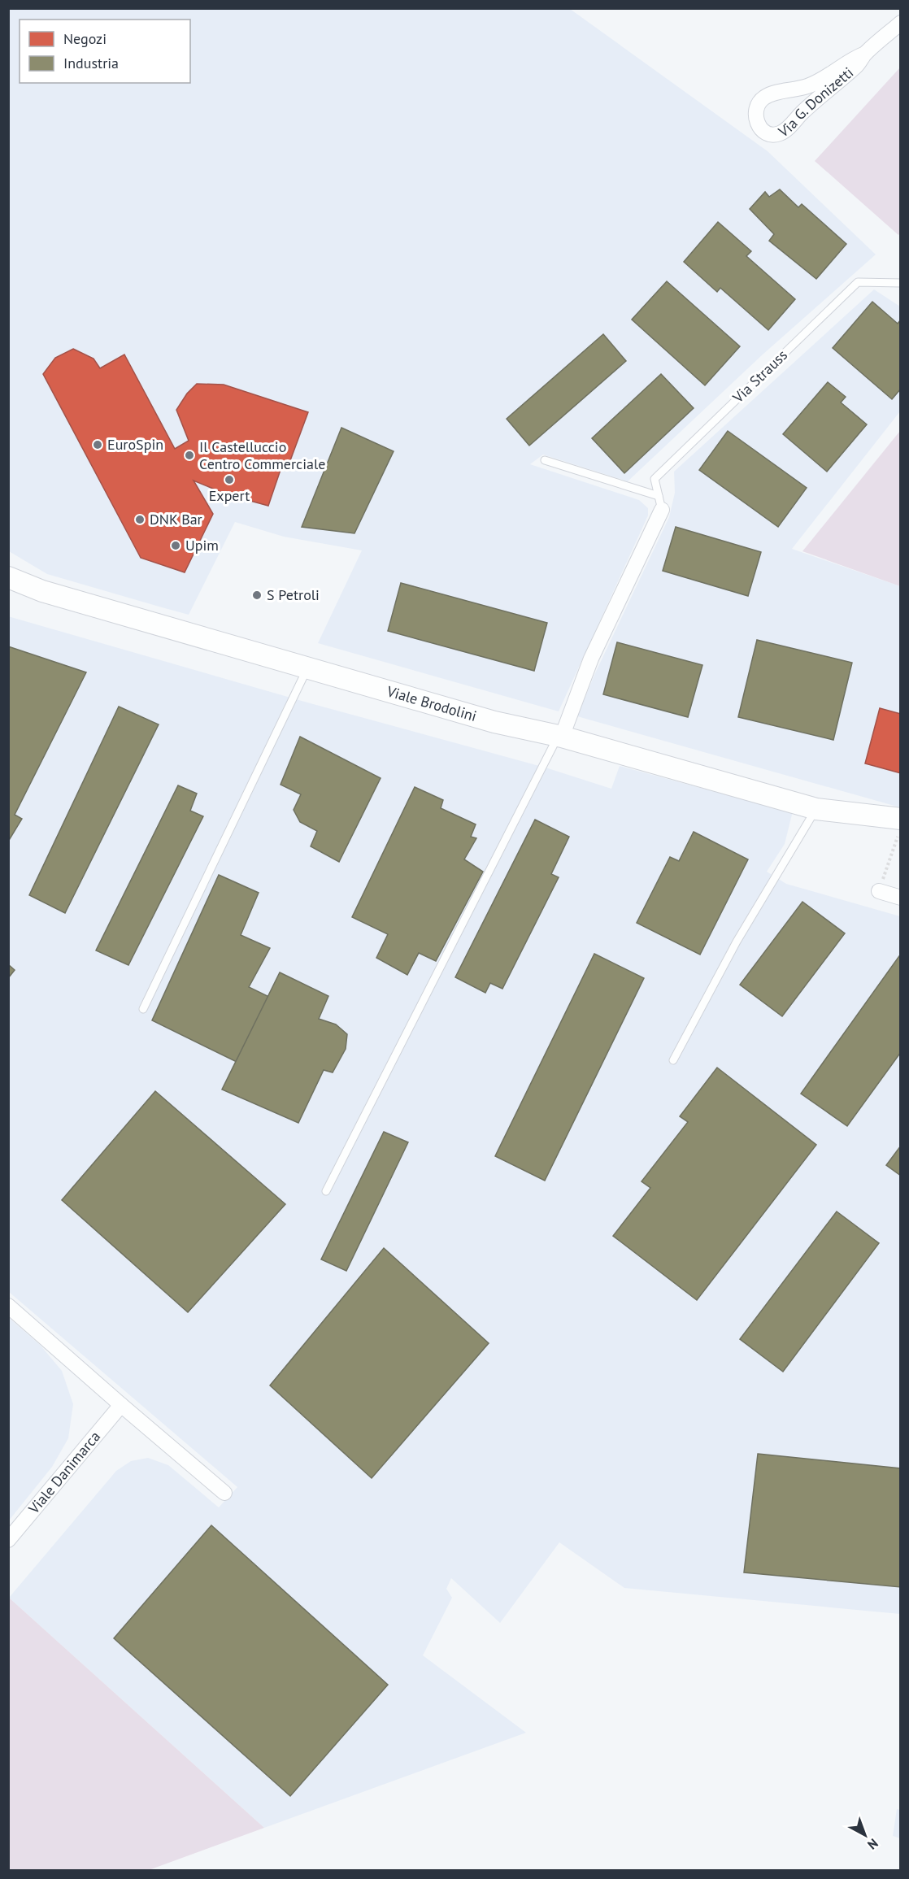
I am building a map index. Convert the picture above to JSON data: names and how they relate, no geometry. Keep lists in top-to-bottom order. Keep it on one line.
{"streets":{"street":["Via G. Donizetti","Viale Brodolini","Viale Danimarca"],"lane":["Via Strauss"]},"places":["EuroSpin","Il Castelluccio Centro Commerciale","Expert","DNK Bar","Upim","S Petroli"],"legend":["Negozi","Industria"],"north":"bottom right"}
